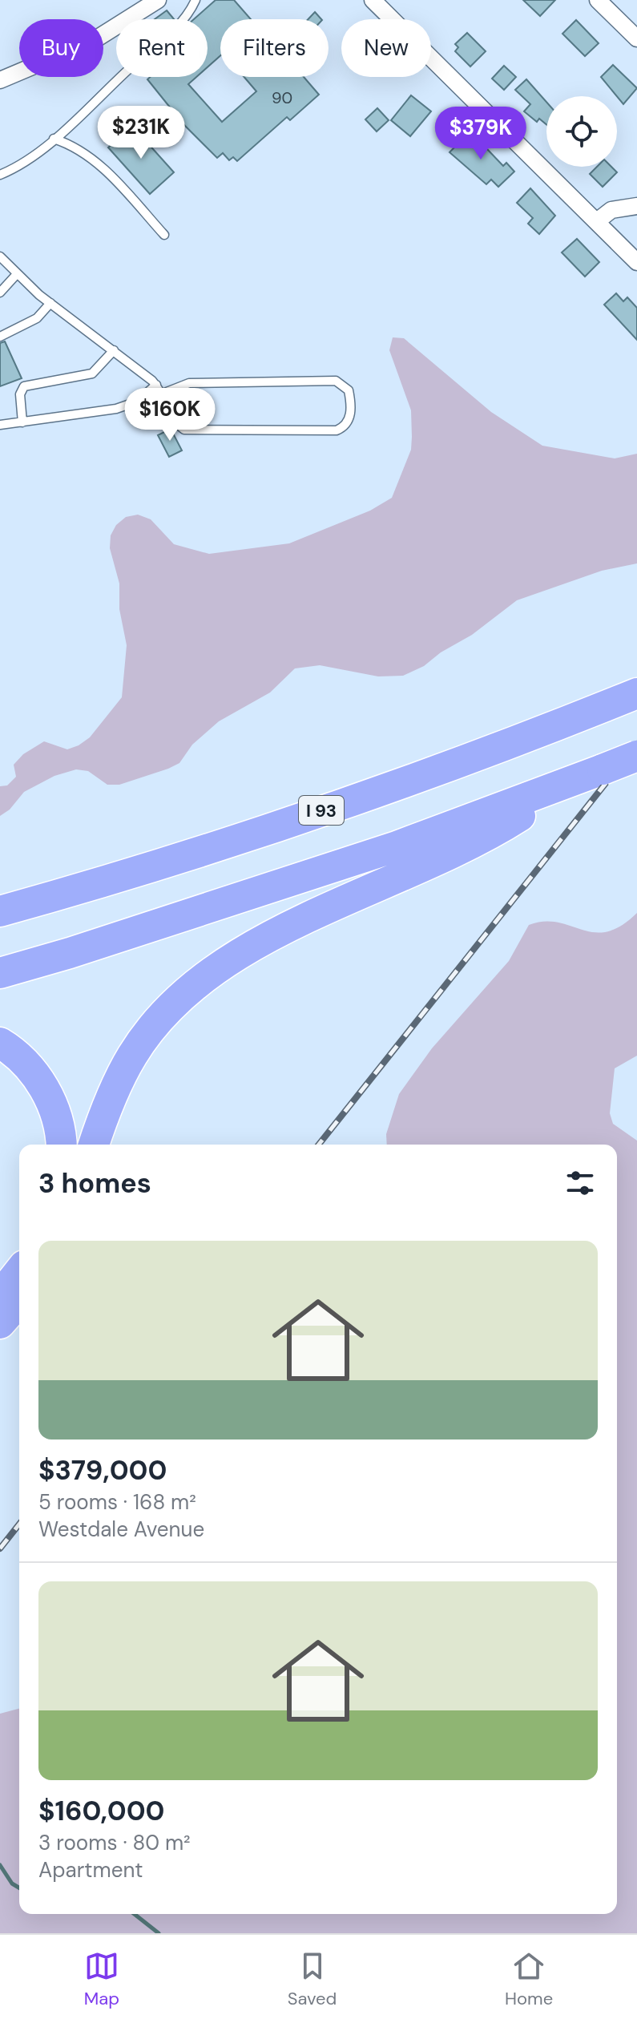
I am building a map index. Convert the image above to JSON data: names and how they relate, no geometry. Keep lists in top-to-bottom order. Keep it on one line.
{"streets":{"highway":["I 93"]},"house_numbers":["90"],"page":{"chip":["Buy","Rent","Filters","New"],"price":["$231K","$379K","$160K"],"heading":"3 homes","list":[{"name":"$379,000","note":"5 rooms · 168 m² · Westdale Avenue"},{"name":"$160,000","note":"3 rooms · 80 m² · Apartment"}],"tabs":["Map","Saved","Home"]}}
